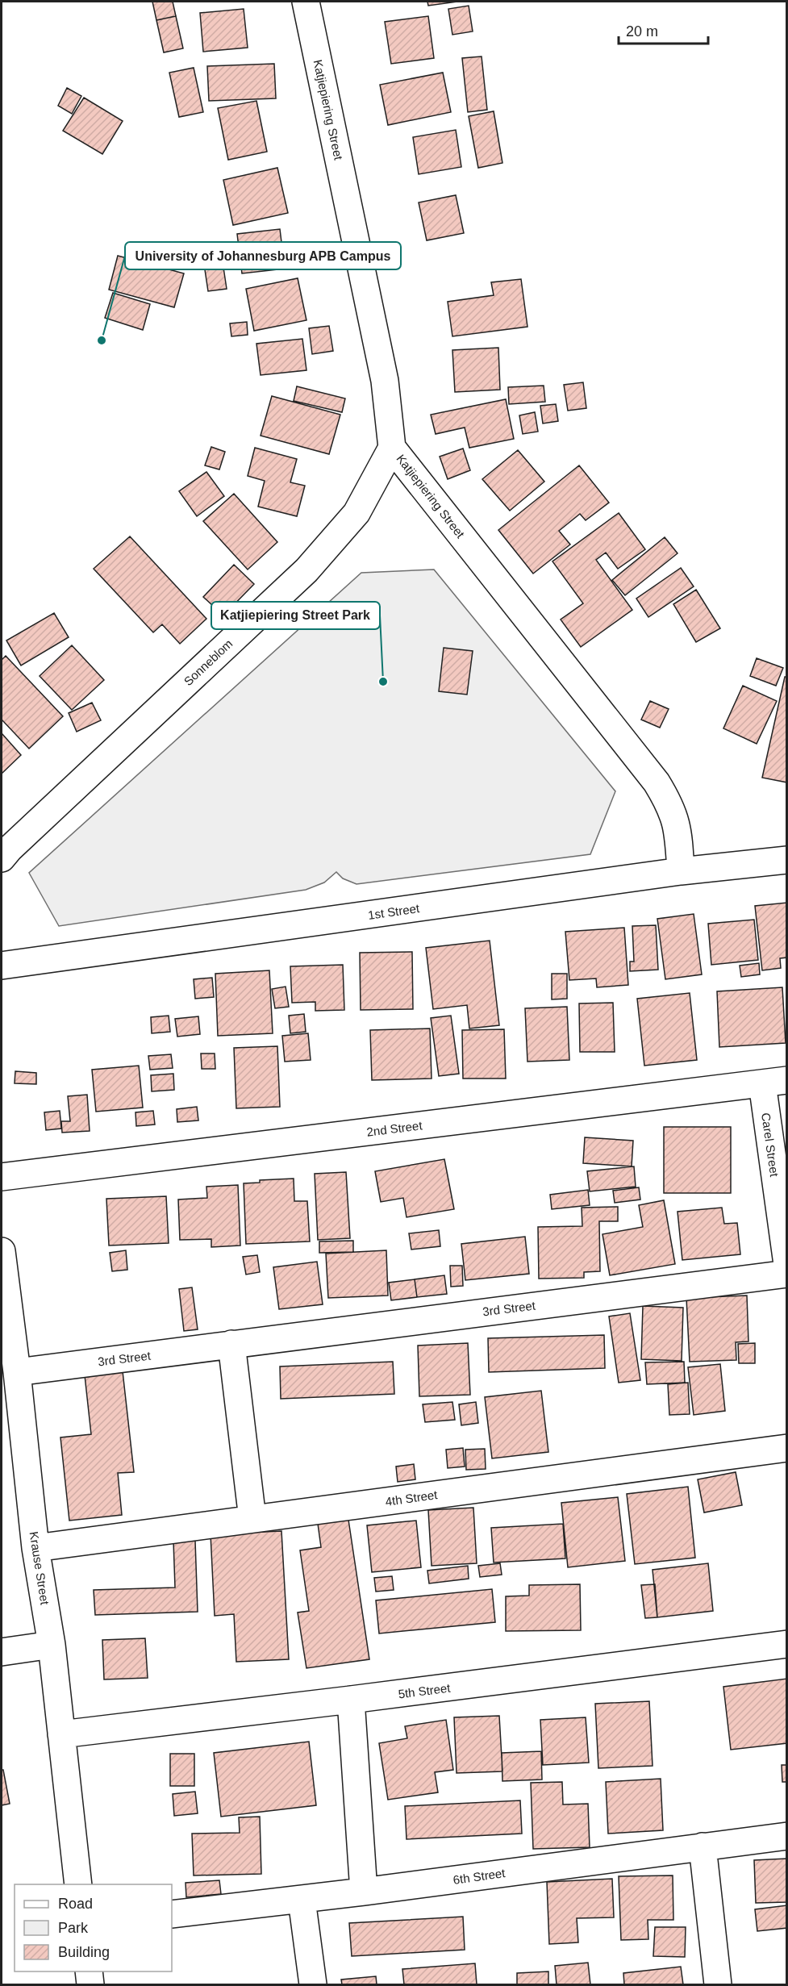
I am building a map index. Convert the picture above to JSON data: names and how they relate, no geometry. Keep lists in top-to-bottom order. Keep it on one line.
{"streets":{"street":["Katjiepiering Street","Sonneblom","1st Street","2nd Street","Carel Street","3rd Street","4th Street","Krause Street","5th Street","6th Street"]},"crossings":[["Katjiepiering Street","Sonneblom"],["Katjiepiering Street","1st Street"],["2nd Street","Carel Street"],["3rd Street","Krause Street"],["4th Street","Krause Street"],["Krause Street","5th Street"]],"places":["University of Johannesburg APB Campus","Katjiepiering Street Park"],"legend":["Road","Park","Building"],"scale_bar":"20 m"}
